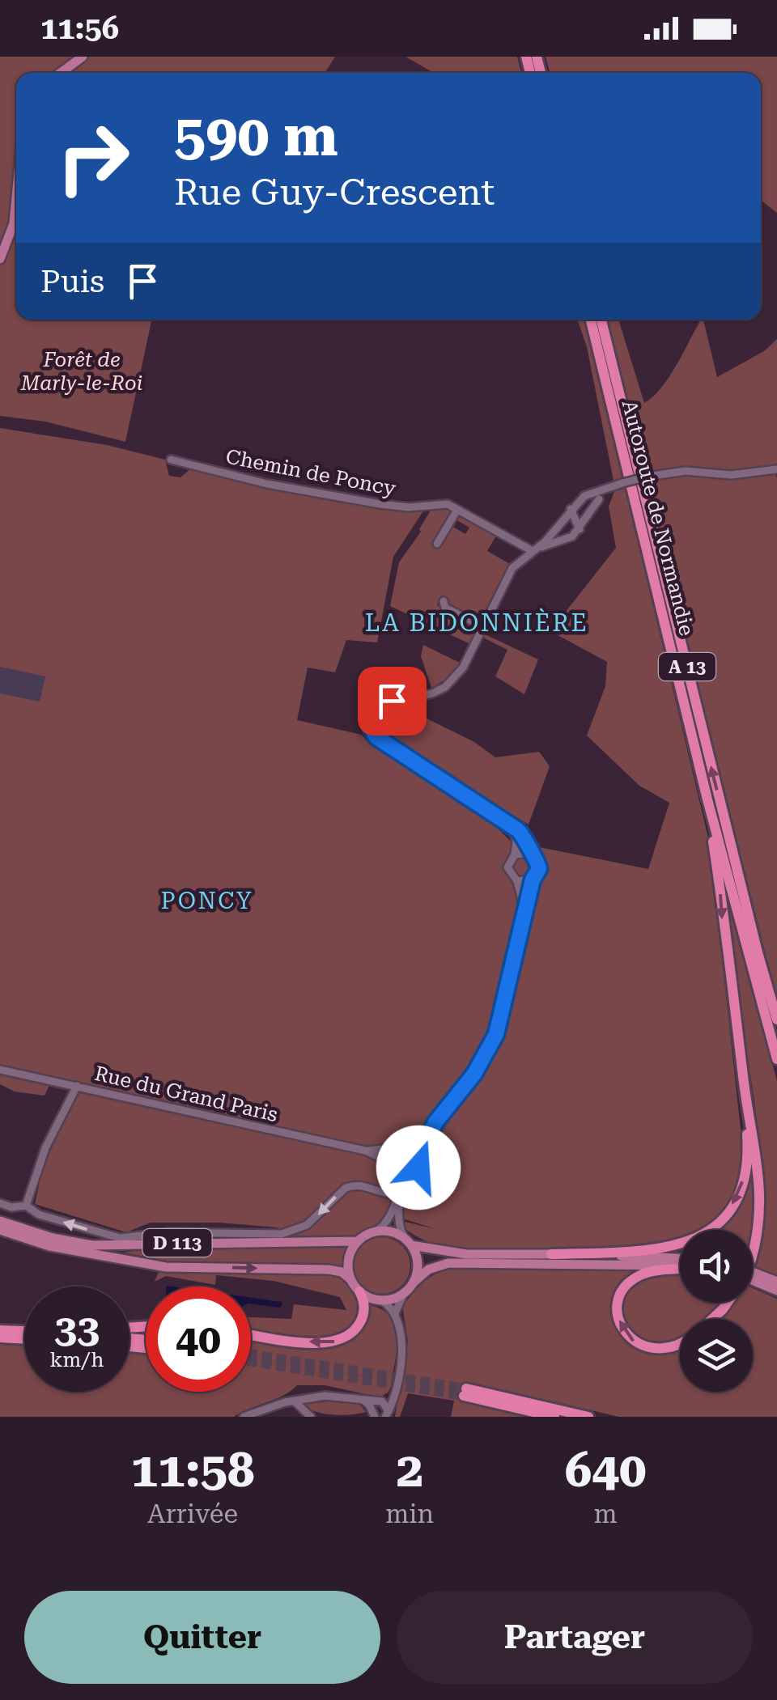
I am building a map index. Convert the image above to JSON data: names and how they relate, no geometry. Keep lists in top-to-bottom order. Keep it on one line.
{"streets":{"highway":["Autoroute de Normandie","A 13"],"main road":["D 113"],"street":["Chemin de Poncy","Rue du Grand Paris"]},"districts":["LA BIDONNIÈRE","PONCY"],"parks":["Forêt de Marly-le-Roi"],"page":{"status":"11:56","turn":["590 m","Rue Guy-Crescent"],"then":"Puis","speed":"33 km/h","limit":"40","eta":["11:58","Arrivée","2","min","640","m"],"buttons":["Quitter","Partager"]}}
